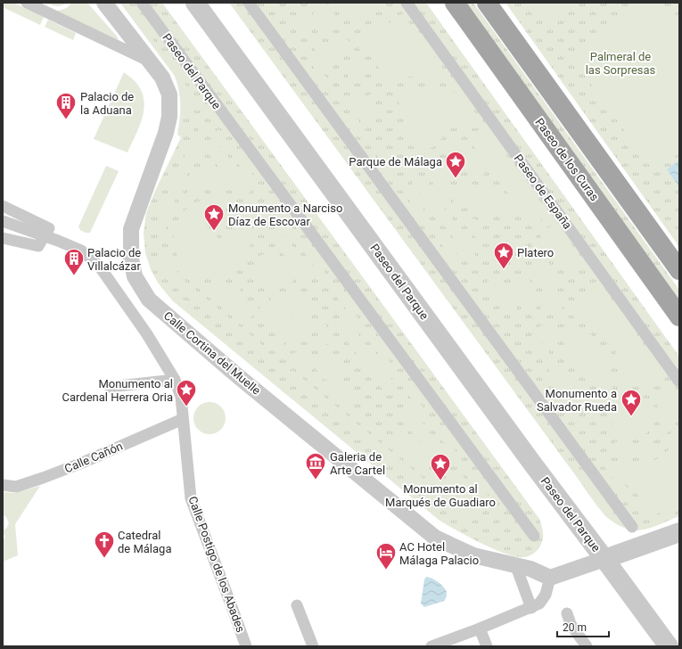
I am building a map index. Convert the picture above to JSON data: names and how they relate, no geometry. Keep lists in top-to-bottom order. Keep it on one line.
{"streets":{"main road":["Paseo de los Curas"],"street":["Paseo del Parque","Paseo de España","Calle Cortina del Muelle","Calle Cañón","Calle Postigo de los Abades"]},"crossings":[["Calle Cañón","Calle Postigo de los Abades"]],"parks":["Palmeral de las Sorpresas"],"places":{"building":["Palacio de la Aduana","Palacio de Villalcázar"],"place":["Parque de Málaga","Monumento a Narciso Díaz de Escovar","Platero","Monumento al Cardenal Herrera Oria","Monumento a Salvador Rueda","Monumento al Marqués de Guadiaro"],"museum":["Galeria de Arte Cartel"],"church":["Catedral de Málaga"],"hotel":["AC Hotel Málaga Palacio"]},"scale_bar":"20 m"}
